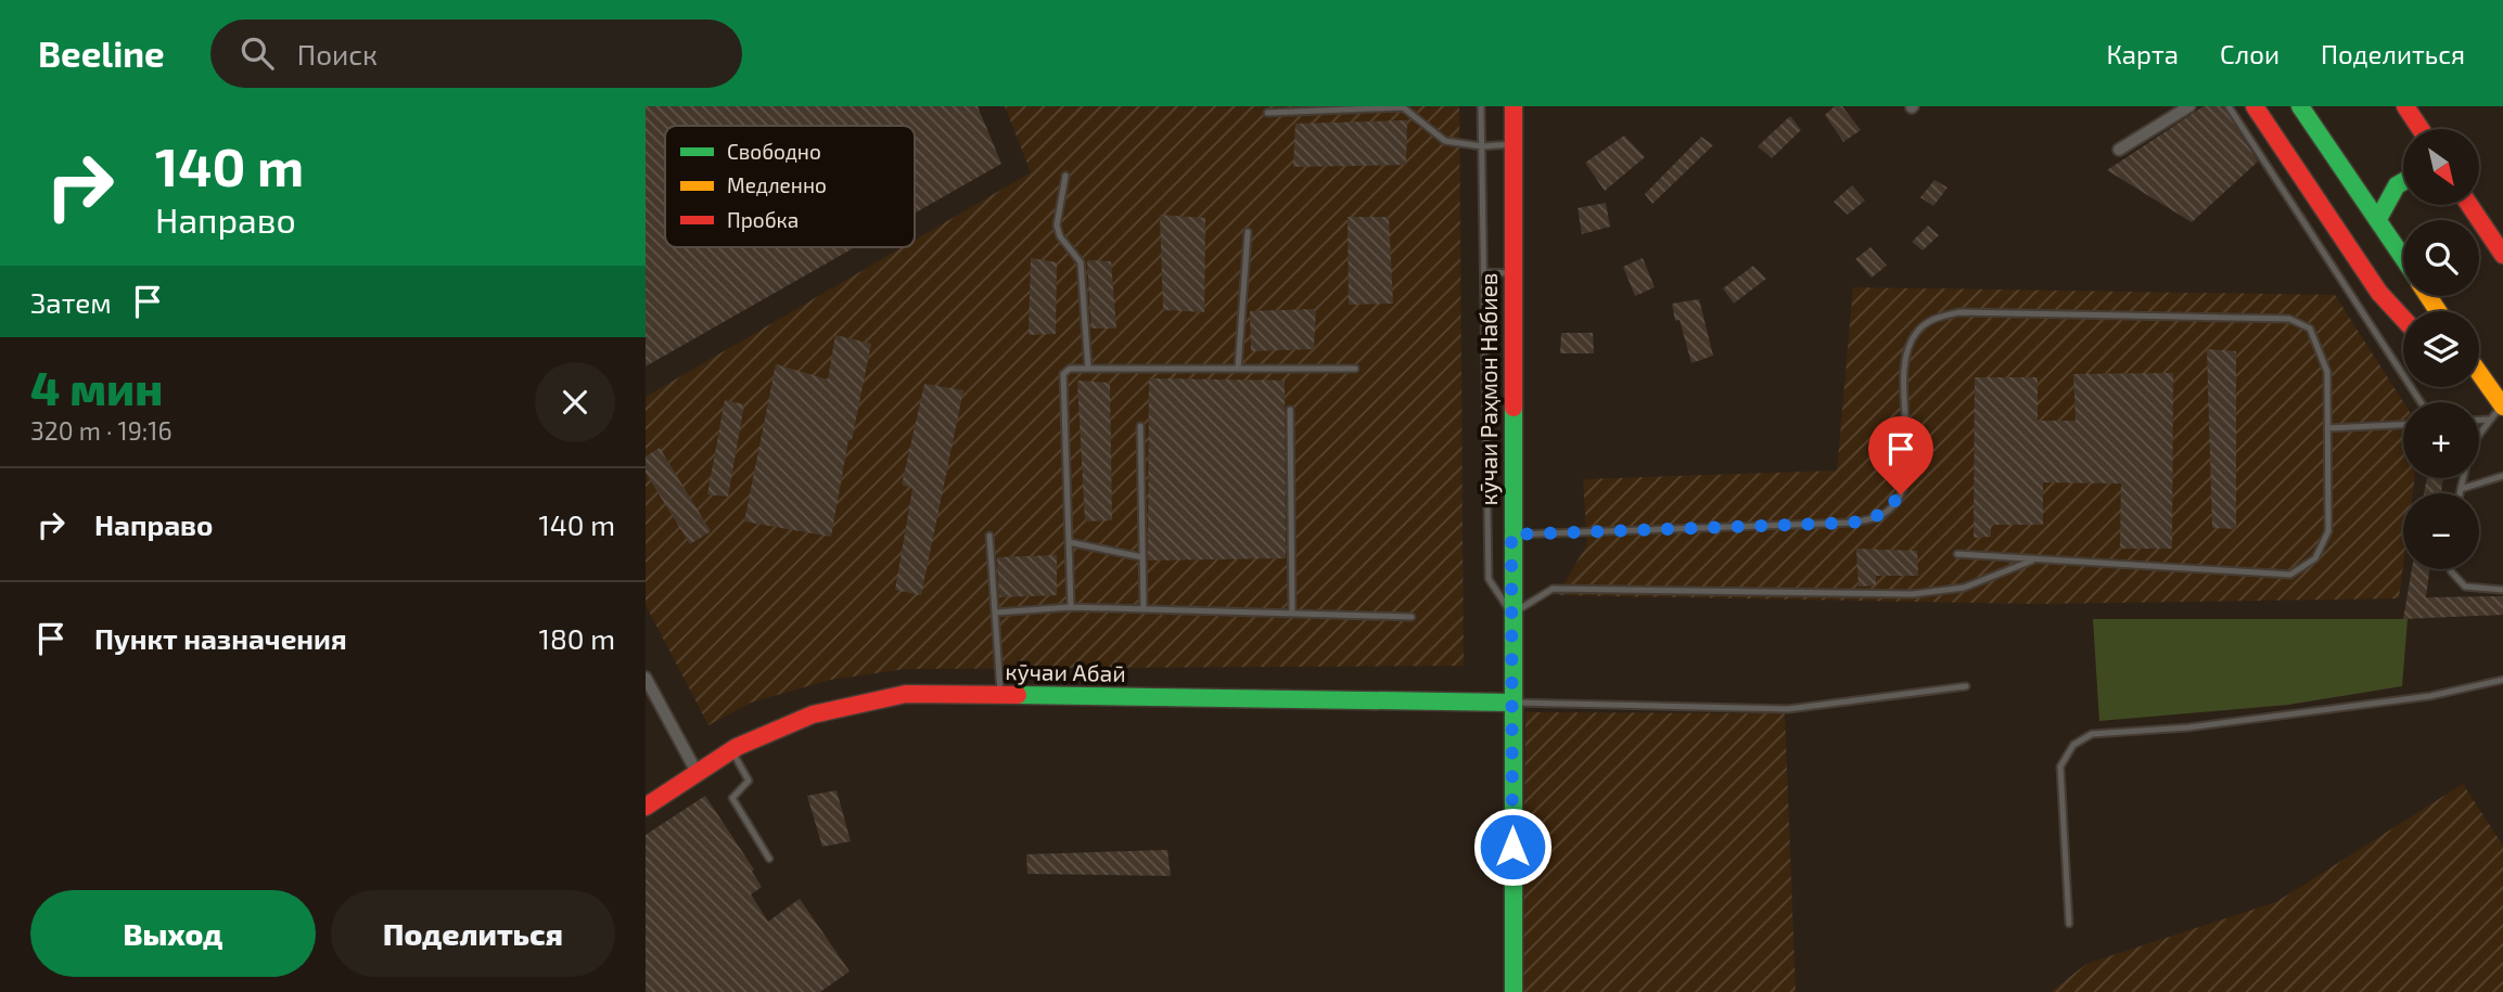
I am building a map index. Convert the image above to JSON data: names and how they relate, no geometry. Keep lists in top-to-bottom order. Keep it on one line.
{"streets":{"main road":["кӯчаи Раҳмон Набиев","кӯчаи Абаӣ"]},"crossings":[["кӯчаи Раҳмон Набиев","кӯчаи Абаӣ"]],"legend":["Свободно","Медленно","Пробка"],"north":"bottom right","page":{"header":"Beeline","search":"Поиск","nav":["Карта","Слои","Поделиться"],"turn":["140 m","Направо"],"map_buttons":["+","−"],"then":"Затем","heading":["4 мин","320 m · 19:16"],"list":[{"name":"Направо","value":"140 m"},{"name":"Пункт назначения","value":"180 m"}],"buttons":["Выход","Поделиться"]}}
